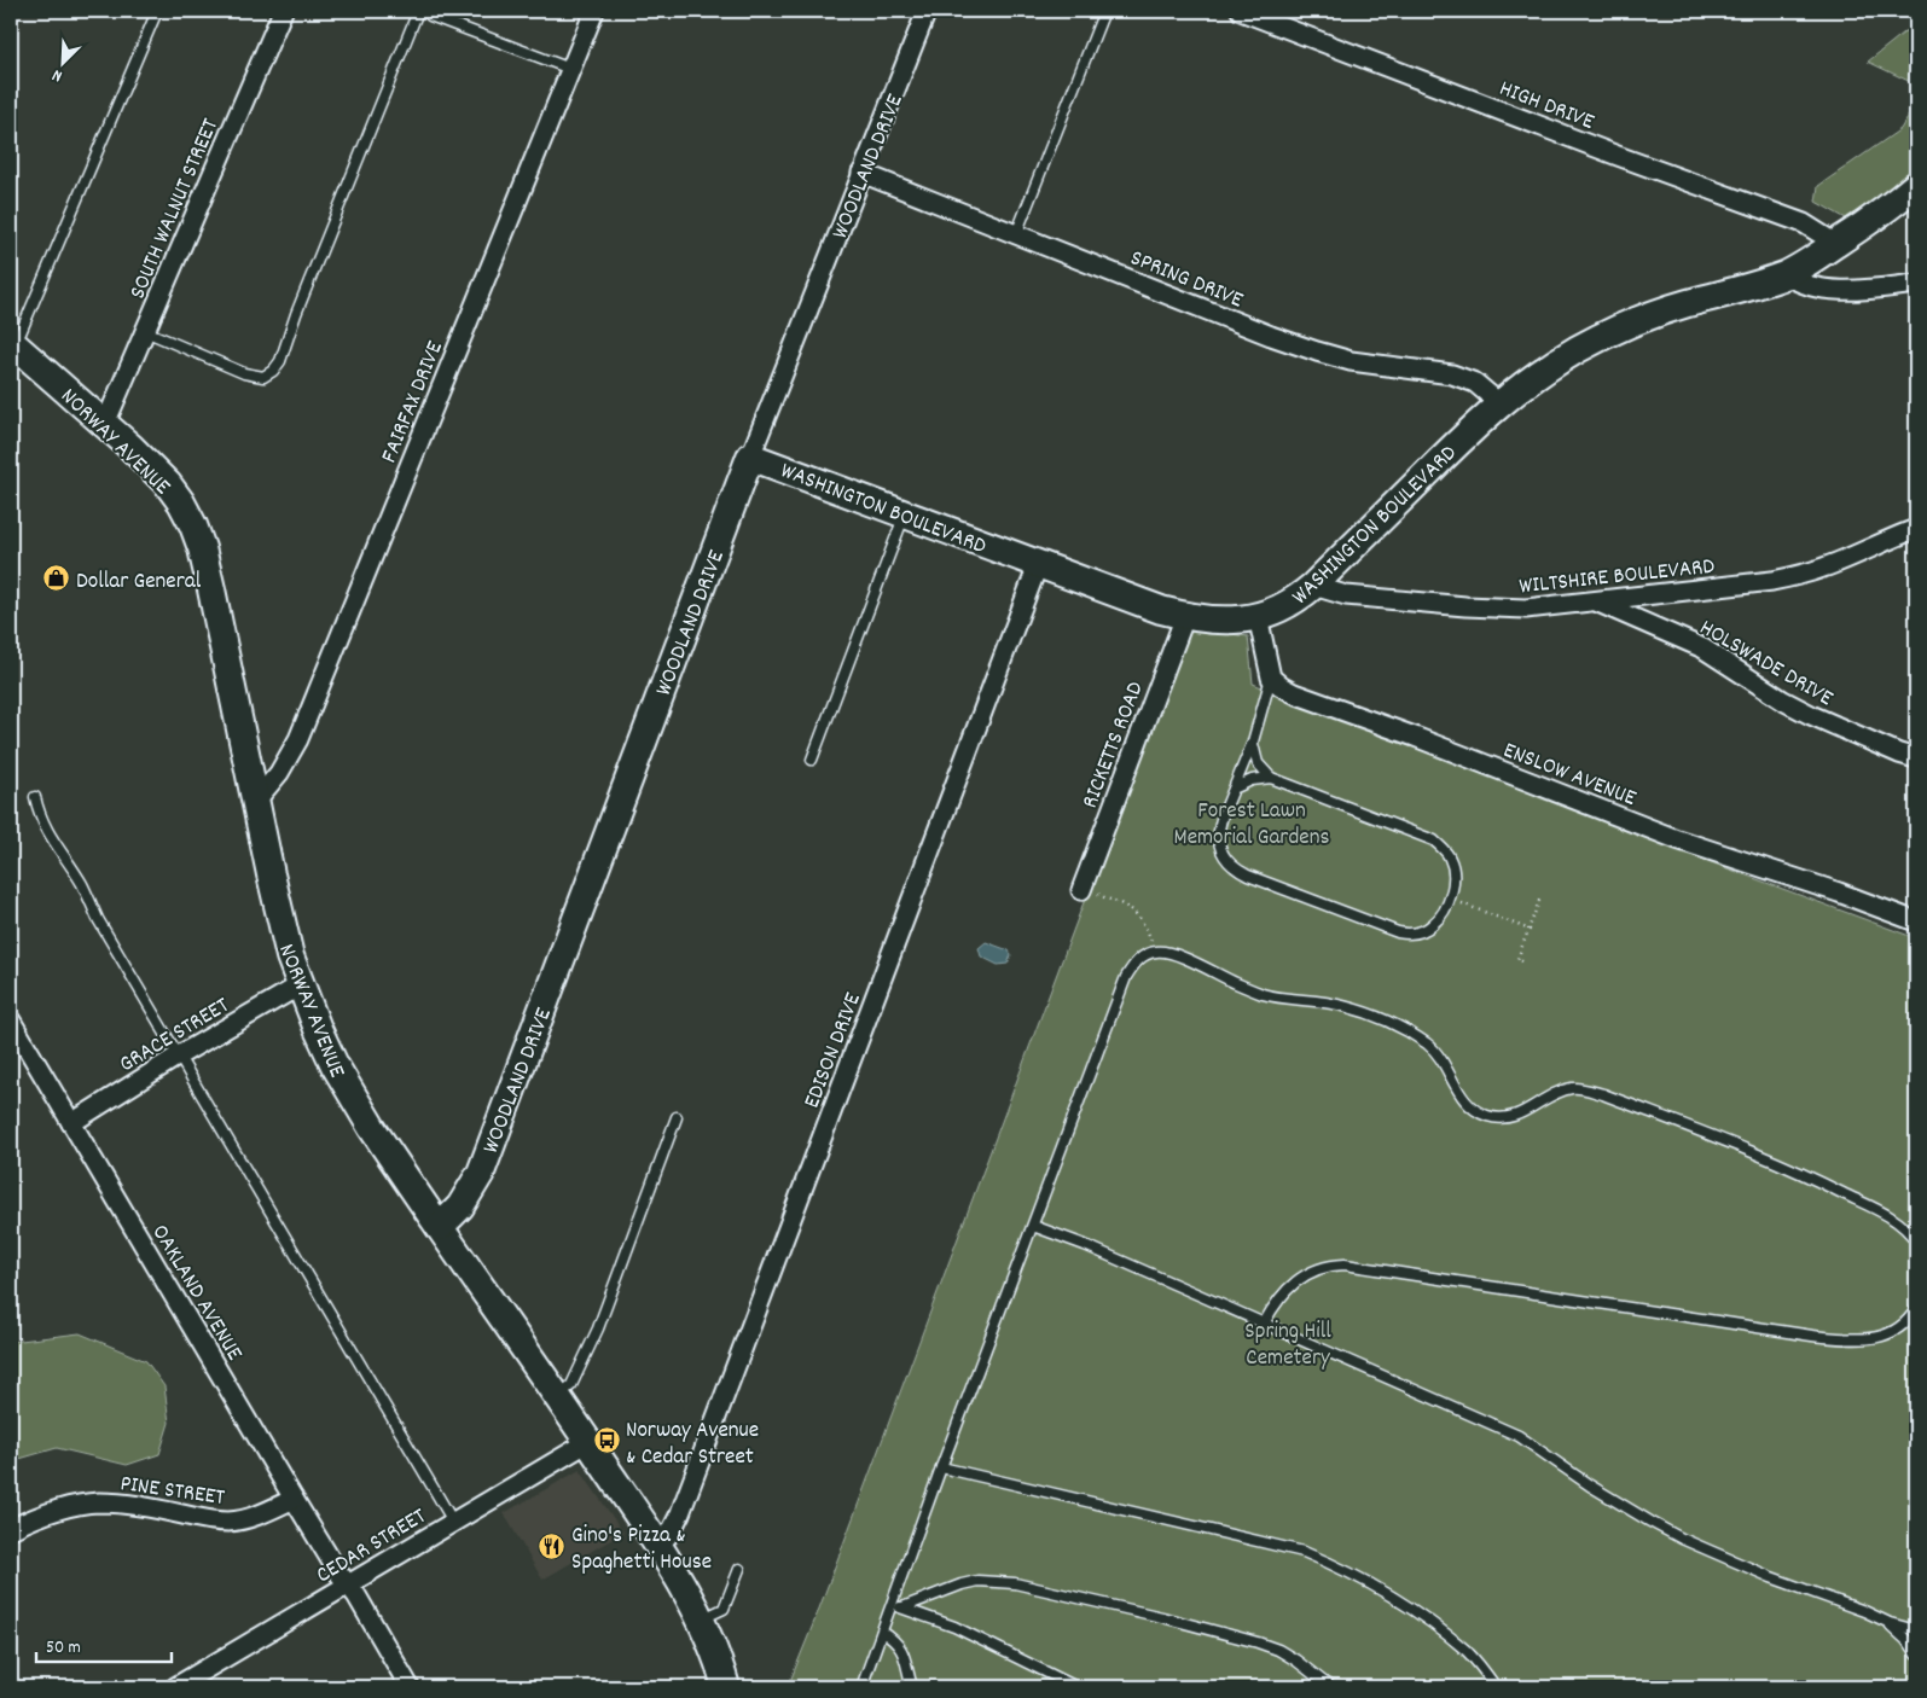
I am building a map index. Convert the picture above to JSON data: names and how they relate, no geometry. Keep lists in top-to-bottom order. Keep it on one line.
{"streets":{"street":["HIGH DRIVE","WOODLAND DRIVE","SOUTH WALNUT STREET","SPRING DRIVE","FAIRFAX DRIVE","NORWAY AVENUE","WASHINGTON BOULEVARD","WILTSHIRE BOULEVARD","HOLSWADE DRIVE","RICKETTS ROAD","ENSLOW AVENUE","GRACE STREET","EDISON DRIVE","OAKLAND AVENUE","PINE STREET","CEDAR STREET"]},"crossings":[["HIGH DRIVE","WASHINGTON BOULEVARD"],["WOODLAND DRIVE","SPRING DRIVE"],["WOODLAND DRIVE","NORWAY AVENUE"],["WOODLAND DRIVE","WASHINGTON BOULEVARD"],["SOUTH WALNUT STREET","NORWAY AVENUE"],["SPRING DRIVE","WASHINGTON BOULEVARD"],["FAIRFAX DRIVE","NORWAY AVENUE"],["NORWAY AVENUE","GRACE STREET"],["NORWAY AVENUE","EDISON DRIVE"],["NORWAY AVENUE","CEDAR STREET"],["WASHINGTON BOULEVARD","WILTSHIRE BOULEVARD"],["WASHINGTON BOULEVARD","RICKETTS ROAD"],["WASHINGTON BOULEVARD","EDISON DRIVE"],["WILTSHIRE BOULEVARD","HOLSWADE DRIVE"],["GRACE STREET","OAKLAND AVENUE"],["OAKLAND AVENUE","PINE STREET"],["OAKLAND AVENUE","CEDAR STREET"]],"parks":["Forest Lawn Memorial Gardens","Spring Hill Cemetery"],"places":{"shop":["Dollar General"],"bus stop":["Norway Avenue & Cedar Street"],"restaurant":["Gino's Pizza & Spaghetti House"]},"scale_bar":"50 m","north":"bottom left"}
